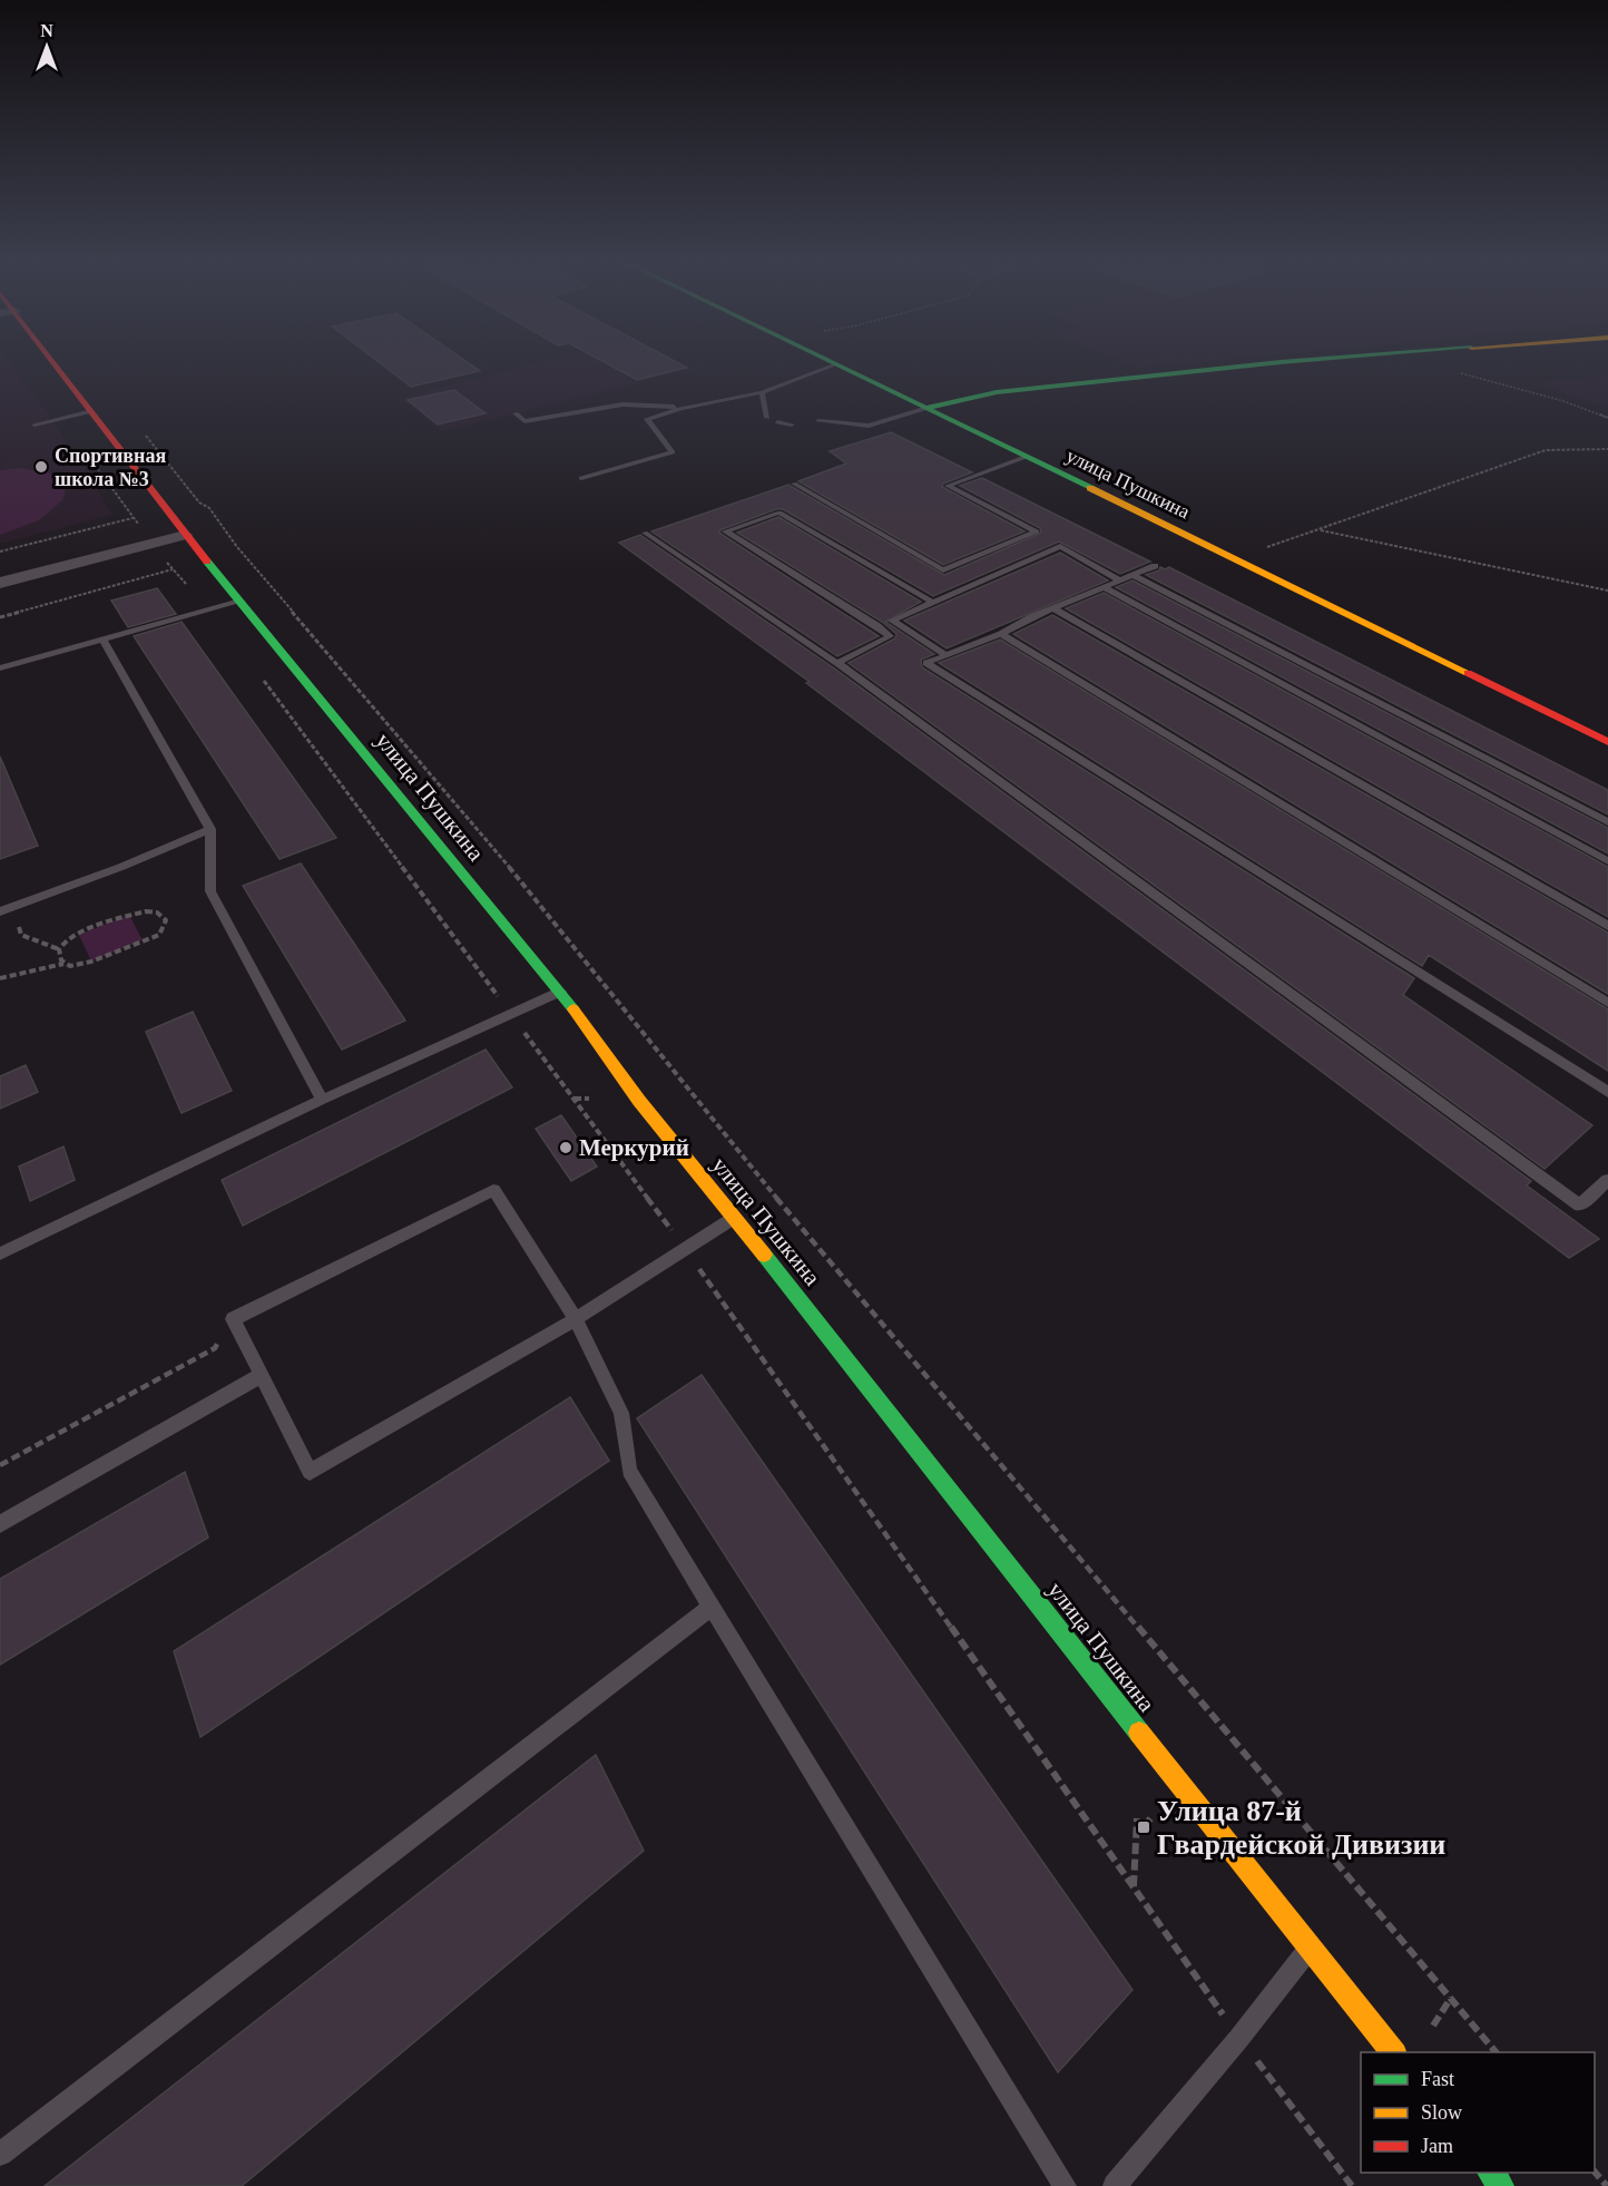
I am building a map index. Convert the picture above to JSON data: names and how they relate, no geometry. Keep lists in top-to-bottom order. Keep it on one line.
{"streets":{"street":["улица Пушкина"]},"places":{"other":["Спортивная школа №3","Меркурий"],"transit":["Улица 87-й Гвардейской Дивизии"]},"legend":["Fast","Slow","Jam"],"north":"top"}
